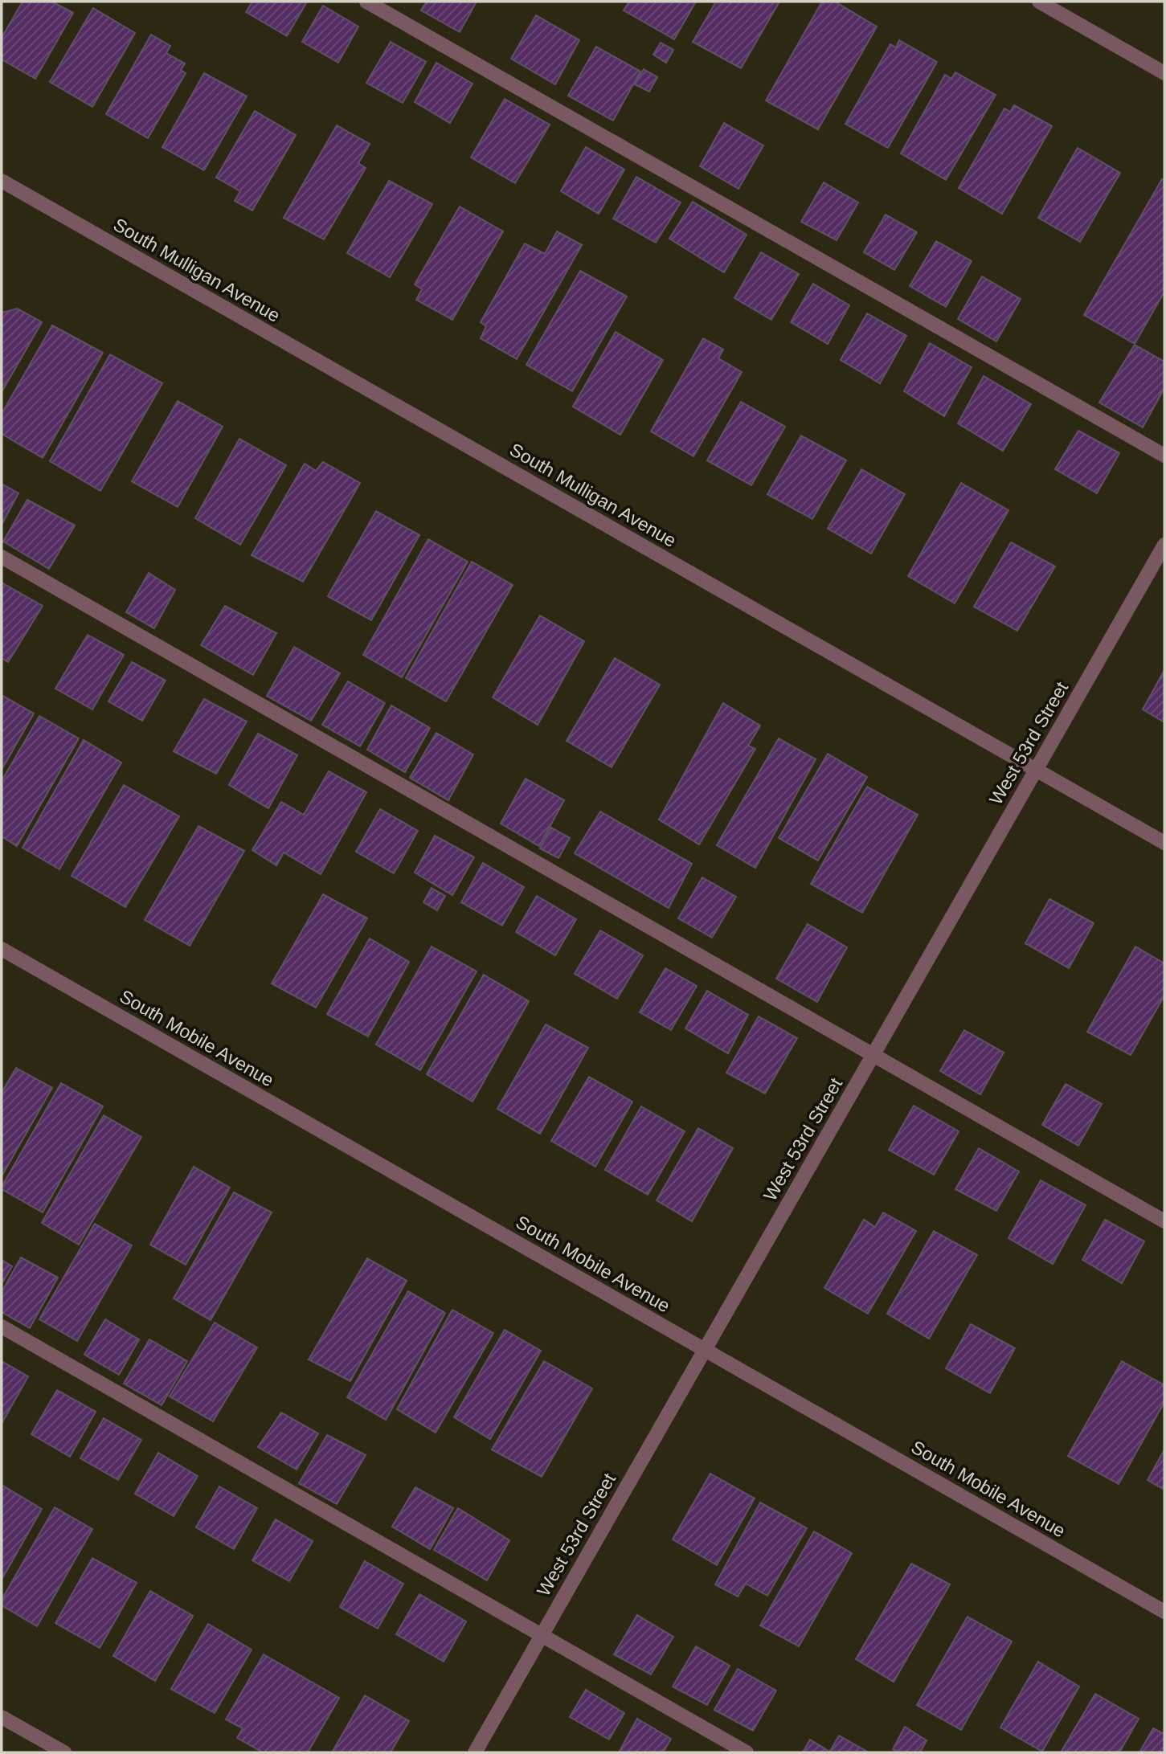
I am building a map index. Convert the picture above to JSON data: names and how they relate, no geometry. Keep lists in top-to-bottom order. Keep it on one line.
{"streets":{"street":["South Mulligan Avenue","West 53rd Street","South Mobile Avenue"]},"crossings":[["South Mulligan Avenue","West 53rd Street"],["West 53rd Street","South Mobile Avenue"]]}
